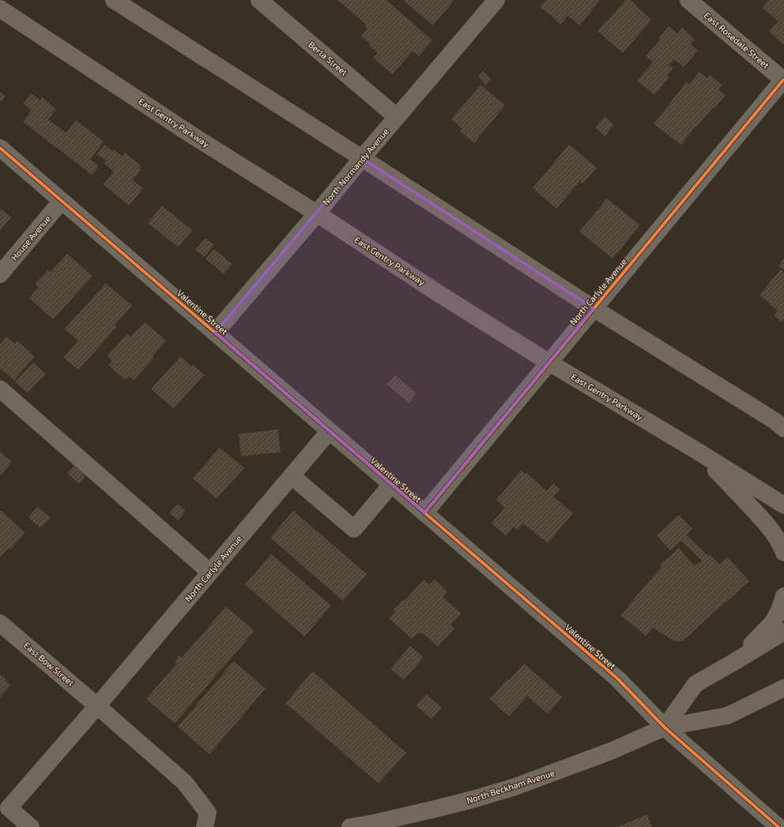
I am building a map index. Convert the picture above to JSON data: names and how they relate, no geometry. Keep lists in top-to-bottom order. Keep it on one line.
{"streets":{"main road":["East Gentry Parkway","North Beckham Avenue"],"street":["East Rosedale Street","Berta Street","North Normandy Avenue","House Avenue","North Carlyle Avenue","Valentine Street","East Bow Street"]},"crossings":[["East Rosedale Street","North Carlyle Avenue"],["Berta Street","North Normandy Avenue"],["East Gentry Parkway","North Normandy Avenue"],["East Gentry Parkway","North Carlyle Avenue"],["North Normandy Avenue","Valentine Street"],["House Avenue","Valentine Street"],["North Carlyle Avenue","Valentine Street"],["North Carlyle Avenue","East Bow Street"],["Valentine Street","North Beckham Avenue"]]}
